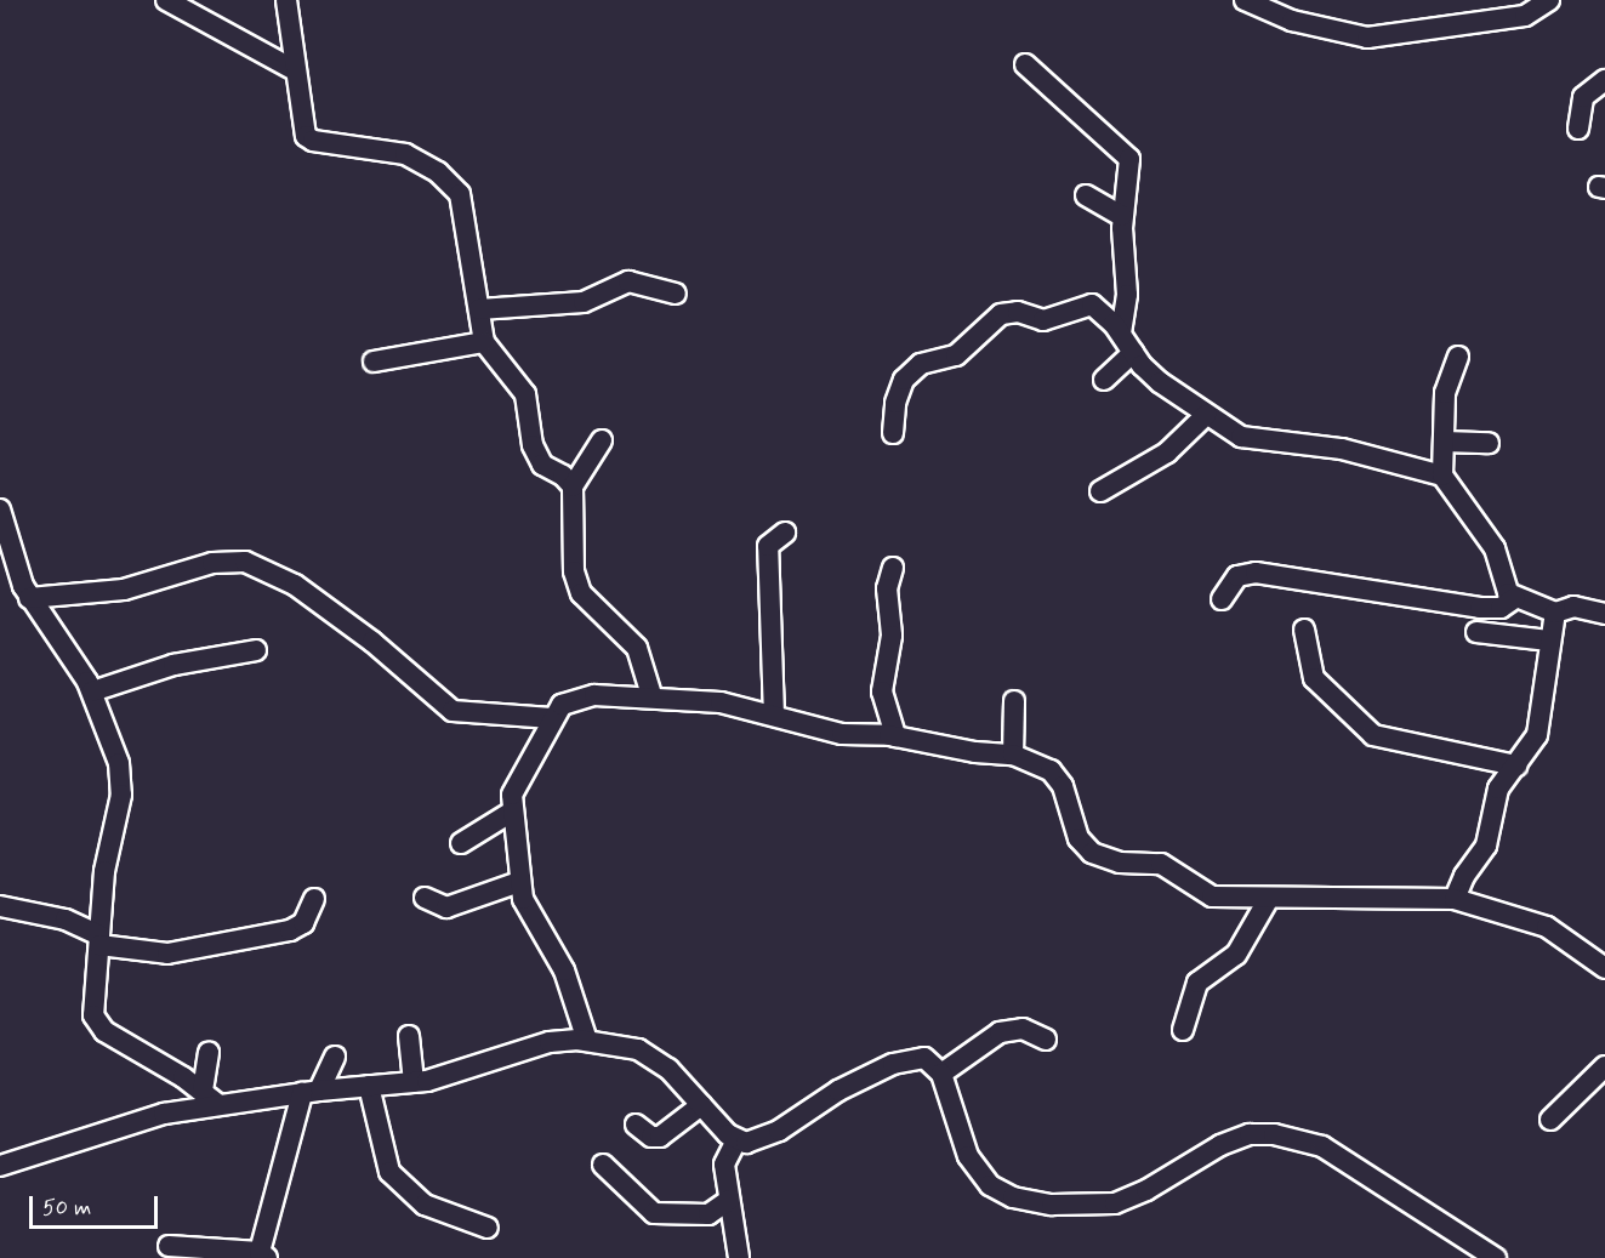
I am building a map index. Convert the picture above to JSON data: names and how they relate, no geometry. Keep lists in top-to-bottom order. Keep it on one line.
{"scale_bar":"50 m"}
